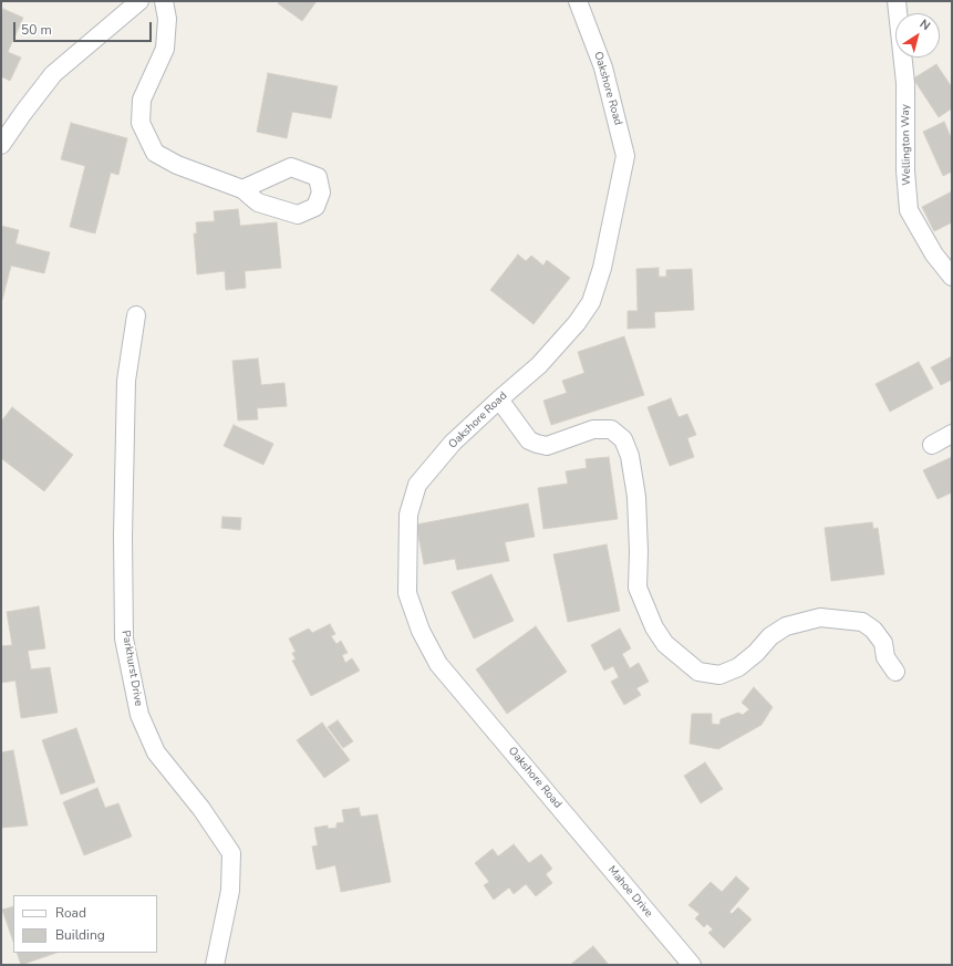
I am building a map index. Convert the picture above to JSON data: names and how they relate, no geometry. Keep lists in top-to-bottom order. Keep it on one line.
{"streets":{"street":["Oakshore Road","Wellington Way","Parkhurst Drive","Mahoe Drive"]},"crossings":[["Oakshore Road","Mahoe Drive"]],"legend":["Road","Building"],"scale_bar":"50 m","north":"top right"}
